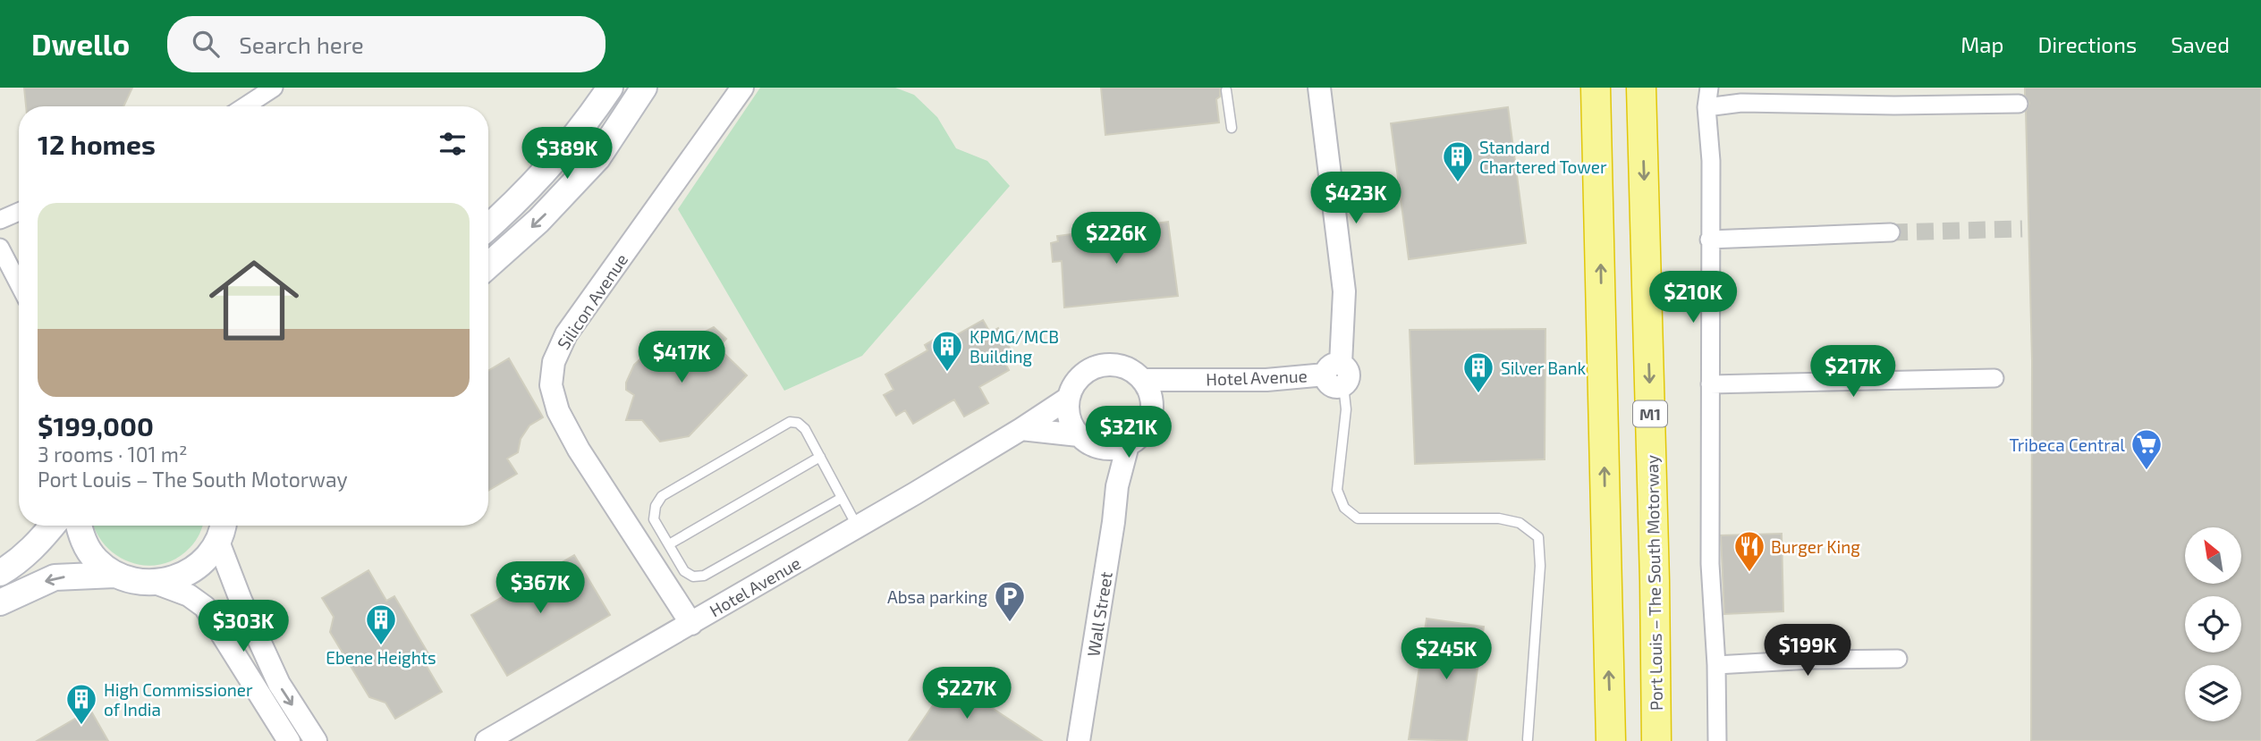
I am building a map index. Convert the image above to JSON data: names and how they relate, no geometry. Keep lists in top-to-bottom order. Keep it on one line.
{"streets":{"highway":["M1","Port Louis – The South Motorway"],"street":["Silicon Avenue","Hotel Avenue","Wall Street"]},"crossings":[["Silicon Avenue","Hotel Avenue"],["Hotel Avenue","Wall Street"]],"places":{"building":["Standard Chartered Tower","KPMG/MCB Building","Silver Bank","Ebene Heights","High Commissioner of India"],"supermarket":["Tribeca Central"],"restaurant":["Burger King"],"parking":["Absa parking"]},"north":"top left","page":{"header":"Dwello","search":"Search here","nav":["Map","Directions","Saved"],"heading":"12 homes","price":["$389K","$423K","$226K","$210K","$417K","$217K","$321K","$367K","$303K","$199K","$245K","$227K"],"list":[{"name":"$199,000","note":"3 rooms · 101 m² · Port Louis – The South Motorway"}]}}
